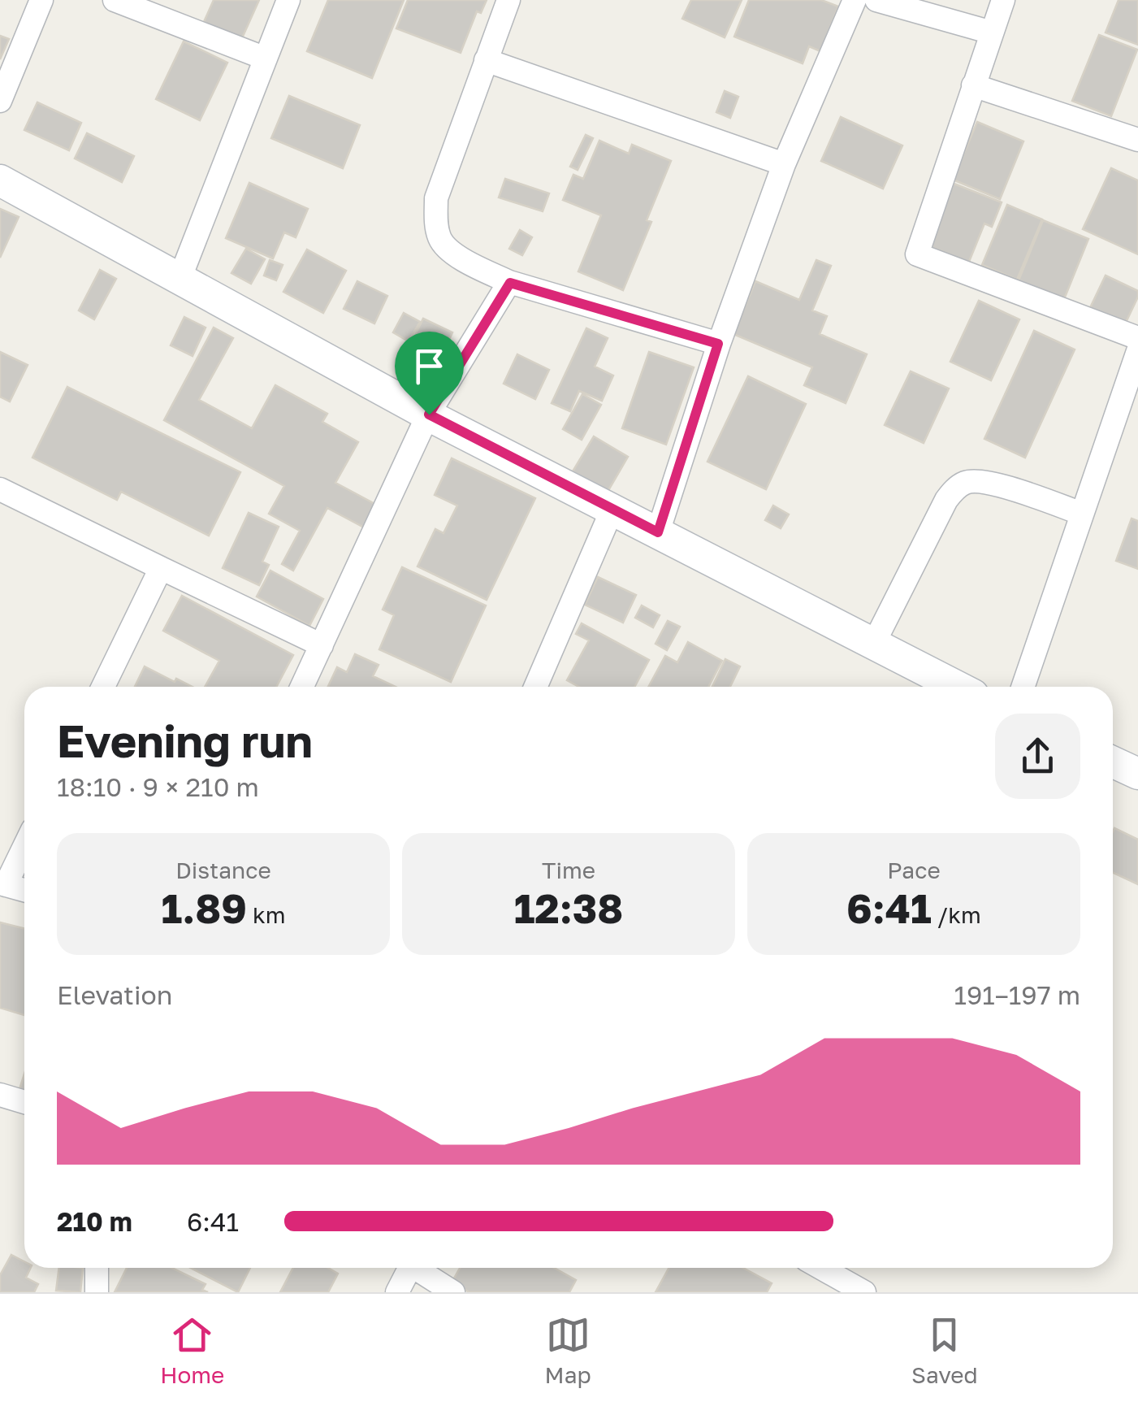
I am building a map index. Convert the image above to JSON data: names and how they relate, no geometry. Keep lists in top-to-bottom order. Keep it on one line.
{"page":{"heading":["Evening run","18:10 · 9 × 210 m"],"stats":[["Distance","1.89 km"],["Time","12:38"],["Pace","6:41 /km"]],"chart":["Elevation","191–197 m"],"list":[{"name":"210 m","note":"6:41"}],"tabs":["Home","Map","Saved"]}}
